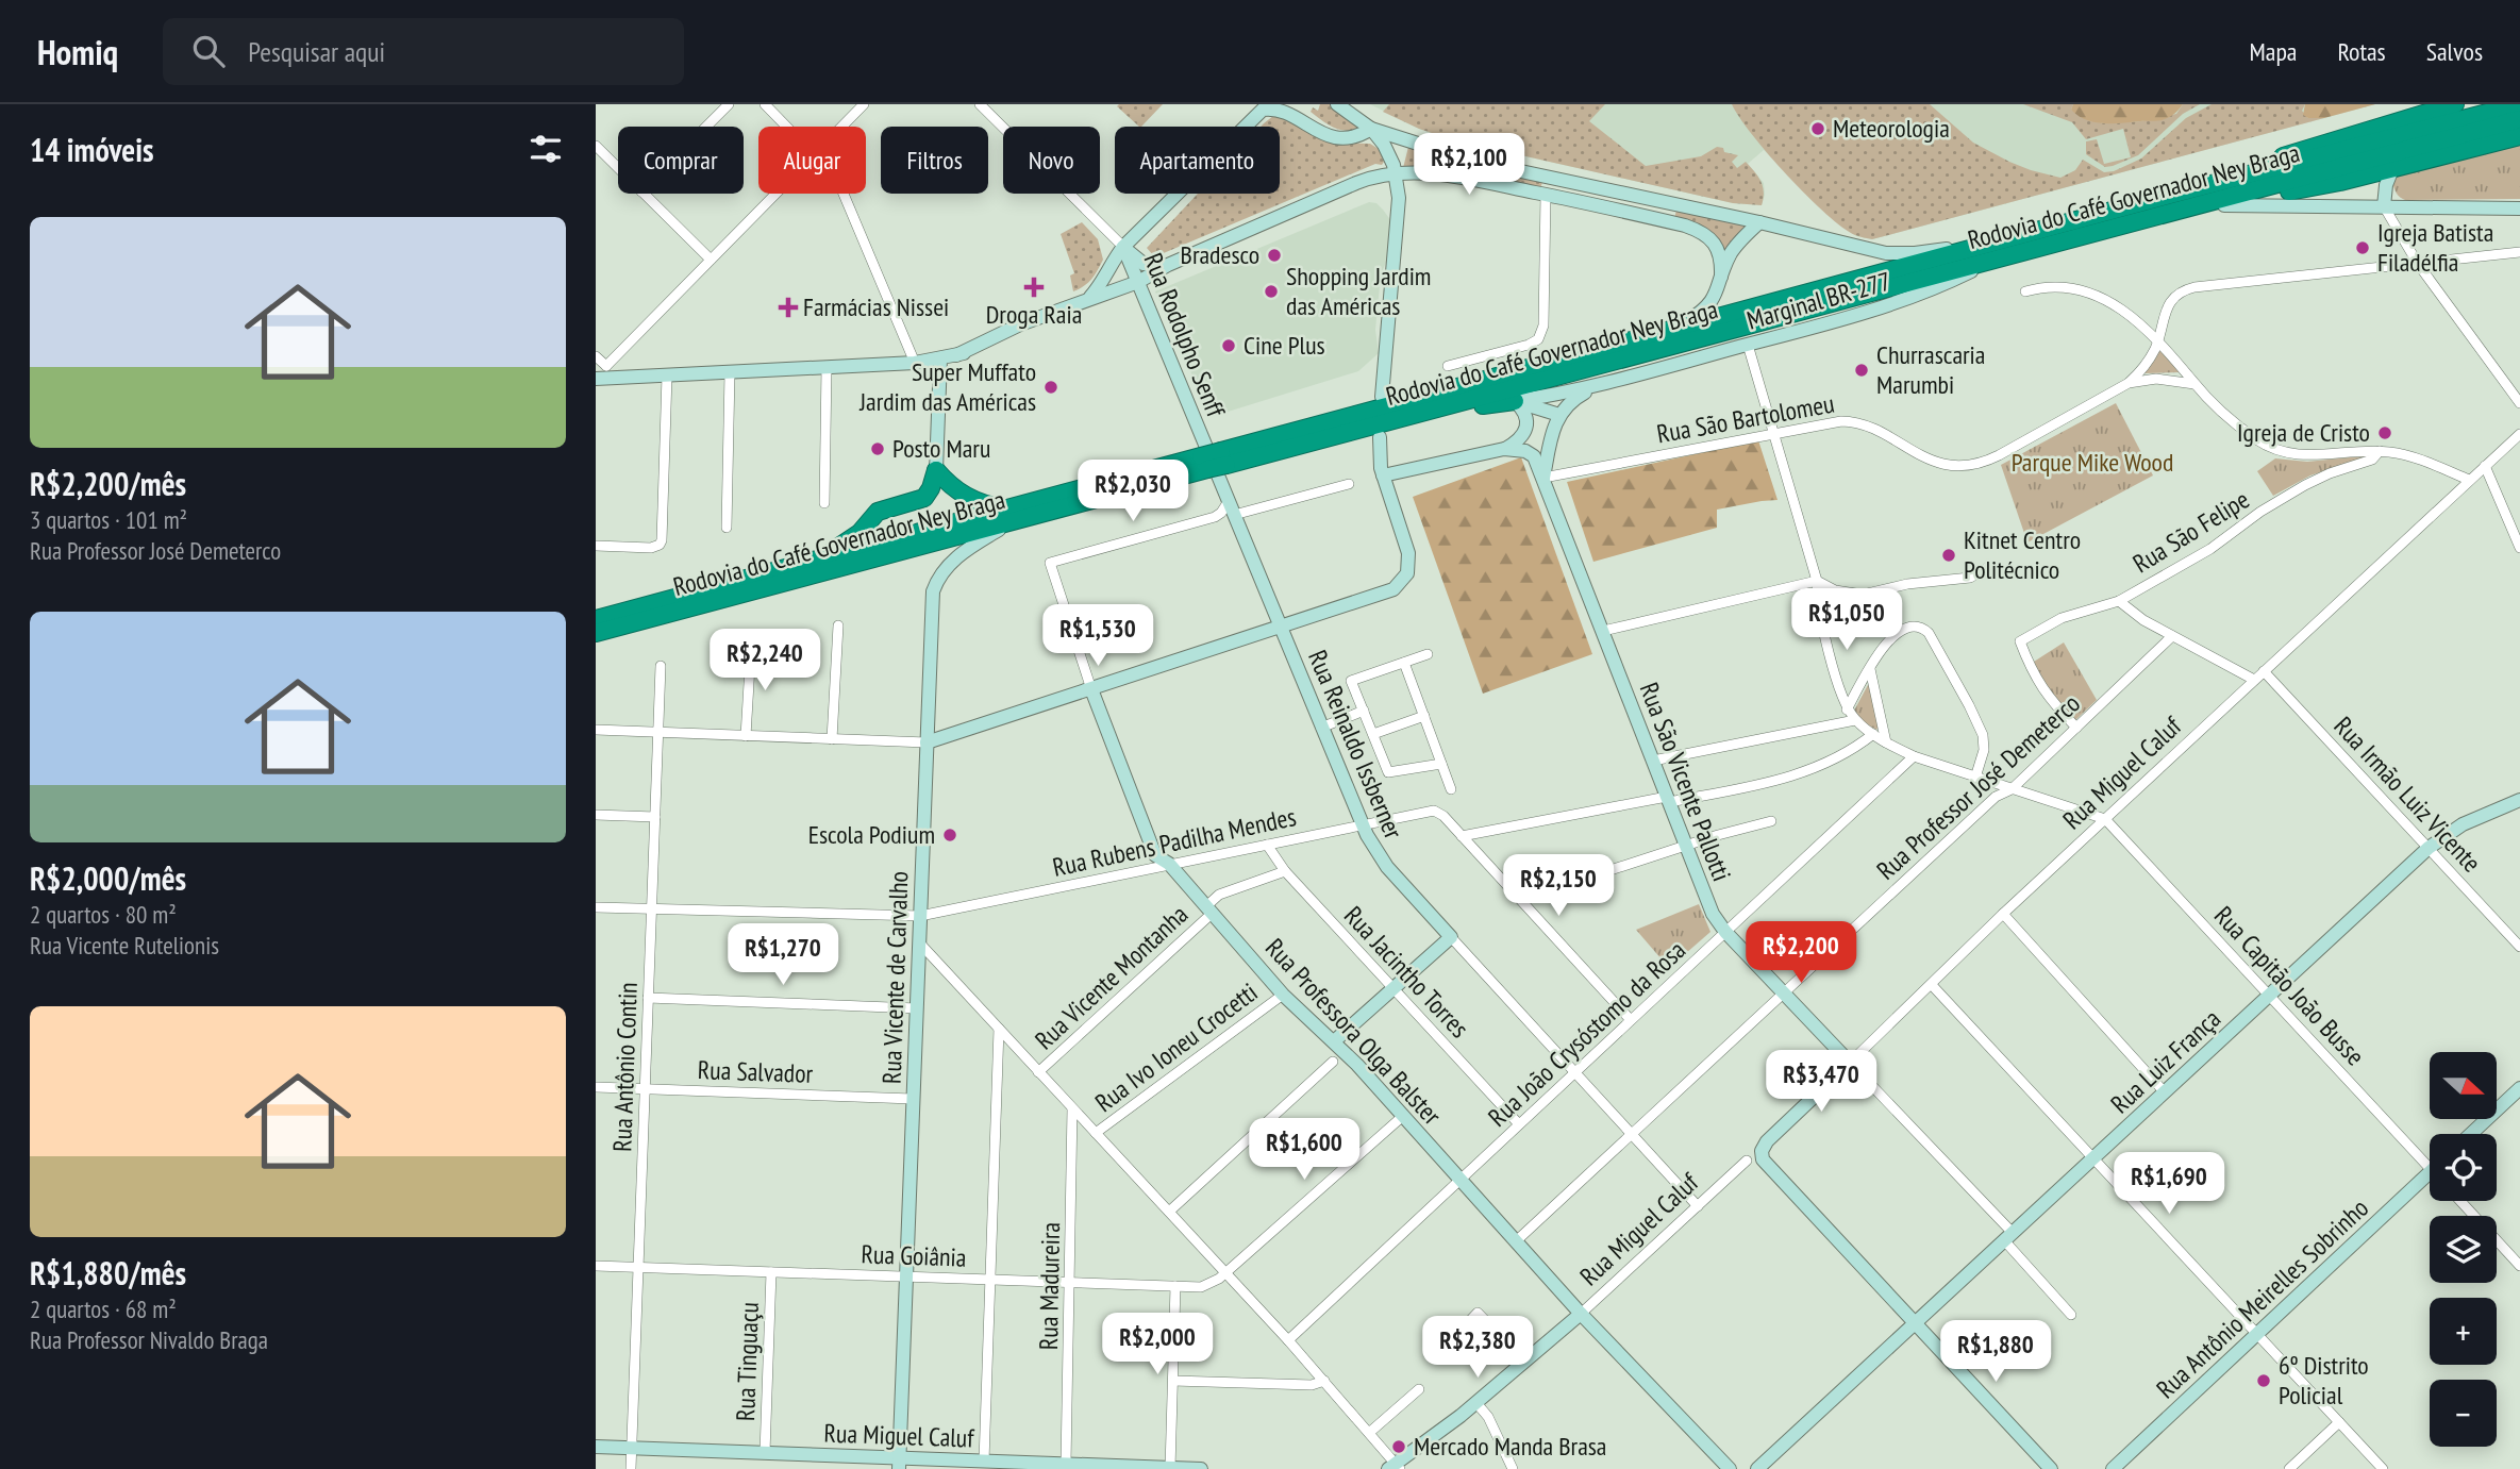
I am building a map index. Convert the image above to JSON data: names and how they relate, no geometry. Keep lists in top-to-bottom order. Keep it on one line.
{"streets":{"highway":["Rodovia do Café Governador Ney Braga"],"main road":["Marginal BR-277","Rua Rodolpho Senff","Rua Reinaldo Issberner","Rua Miguel Caluf","Rua São Vicente Pallotti","Rua Vicente de Carvalho","Rua Professora Olga Balster","Rua Luiz França","Rua Antônio Meirelles Sobrinho"],"street":["Rua São Bartolomeu","Rua São Felipe","Rua Professor José Demeterco","Rua Irmão Luiz Vicente","Rua Rubens Padilha Mendes","Rua Jacintho Torres","Rua Vicente Montanha","Rua Capitão João Busse","Rua João Crysóstomo da Rosa","Rua Ivo Ioneu Crocetti","Rua Antônio Contin","Rua Salvador","Rua Goiânia","Rua Madureira","Rua Tinguaçu"]},"crossings":[["Rodovia do Café Governador Ney Braga","Marginal BR-277"],["Rodovia do Café Governador Ney Braga","Rua Rodolpho Senff"],["Rodovia do Café Governador Ney Braga","Rua Reinaldo Issberner"],["Rodovia do Café Governador Ney Braga","Rua Vicente de Carvalho"],["Rua Rodolpho Senff","Rua Reinaldo Issberner"],["Rua São Bartolomeu","Rua São Vicente Pallotti"],["Rua São Felipe","Rua Professor José Demeterco"],["Rua Reinaldo Issberner","Rua Miguel Caluf"],["Rua Reinaldo Issberner","Rua Professor José Demeterco"],["Rua Reinaldo Issberner","Rua Rubens Padilha Mendes"],["Rua Reinaldo Issberner","Rua Professora Olga Balster"],["Rua Reinaldo Issberner","Rua João Crysóstomo da Rosa"],["Rua Miguel Caluf","Rua São Vicente Pallotti"],["Rua Miguel Caluf","Rua Irmão Luiz Vicente"],["Rua Miguel Caluf","Rua Vicente de Carvalho"],["Rua Miguel Caluf","Rua Capitão João Busse"],["Rua Miguel Caluf","Rua Professora Olga Balster"],["Rua Miguel Caluf","Rua Luiz França"],["Rua Miguel Caluf","Rua Antônio Contin"],["Rua Miguel Caluf","Rua Madureira"],["Rua Miguel Caluf","Rua Tinguaçu"],["Rua São Vicente Pallotti","Rua Professor José Demeterco"],["Rua São Vicente Pallotti","Rua João Crysóstomo da Rosa"],["Rua Professor José Demeterco","Rua Professora Olga Balster"],["Rua Irmão Luiz Vicente","Rua Luiz França"],["Rua Rubens Padilha Mendes","Rua Jacintho Torres"],["Rua Rubens Padilha Mendes","Rua Vicente de Carvalho"],["Rua Rubens Padilha Mendes","Rua Professora Olga Balster"],["Rua Rubens Padilha Mendes","Rua Antônio Contin"],["Rua Jacintho Torres","Rua Vicente Montanha"],["Rua Jacintho Torres","Rua João Crysóstomo da Rosa"],["Rua Vicente de Carvalho","Rua Salvador"],["Rua Vicente de Carvalho","Rua Goiânia"],["Rua Vicente Montanha","Rua Professora Olga Balster"],["Rua Capitão João Busse","Rua Luiz França"],["Rua Professora Olga Balster","Rua João Crysóstomo da Rosa"],["Rua Professora Olga Balster","Rua Ivo Ioneu Crocetti"],["Rua Professora Olga Balster","Rua Goiânia"],["Rua Antônio Contin","Rua Salvador"],["Rua Antônio Contin","Rua Goiânia"],["Rua Goiânia","Rua Madureira"],["Rua Goiânia","Rua Tinguaçu"]],"parks":["Parque Mike Wood"],"places":{"other":["Meteorologia","Igreja Batista Filadélfia","Bradesco","Shopping Jardim das Américas","Cine Plus","Churrascaria Marumbi","Super Muffato Jardim das Américas","Igreja de Cristo","Posto Maru","Kitnet Centro Politécnico","Escola Podium","6º Distrito Policial","Mercado Manda Brasa"],"health":["Droga Raia","Farmácias Nissei"]},"north":"right","page":{"header":"Homiq","search":"Pesquisar aqui","nav":["Mapa","Rotas","Salvos"],"heading":"14 imóveis","chip":["Comprar","Alugar","Filtros","Novo","Apartamento"],"price":["R$2,100","R$2,030","R$1,050","R$1,530","R$2,240","R$2,150","R$2,200","R$1,270","R$3,470","R$1,600","R$1,690","R$2,000","R$2,380","R$1,880"],"list":[{"name":"R$2,200/mês","note":"3 quartos · 101 m² · Rua Professor José Demeterco"},{"name":"R$2,000/mês","note":"2 quartos · 80 m² · Rua Vicente Rutelionis"},{"name":"R$1,880/mês","note":"2 quartos · 68 m² · Rua Professor Nivaldo Braga"}],"map_buttons":["+","−"]}}
